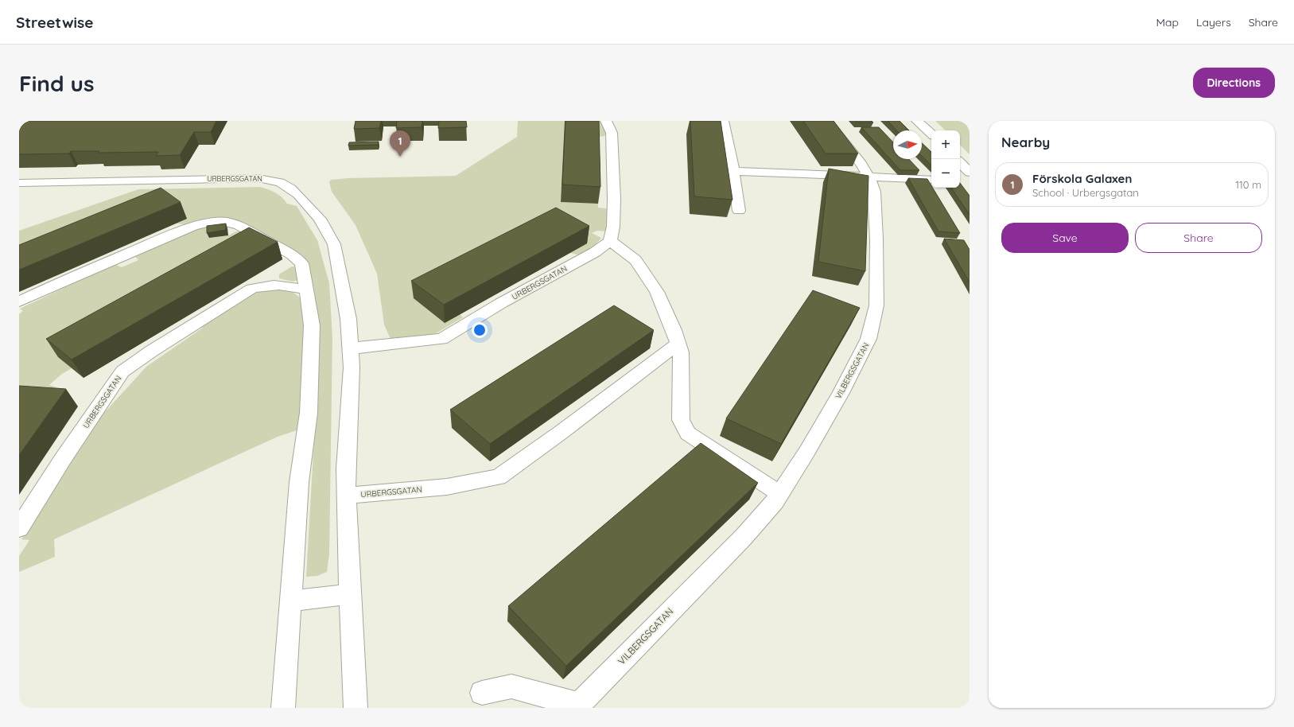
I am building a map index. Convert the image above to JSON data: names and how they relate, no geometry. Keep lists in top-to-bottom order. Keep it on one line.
{"streets":{"street":["URBERGSGATAN","VILBERGSGATAN"]},"north":"right","page":{"header":"Streetwise","nav":["Map","Layers","Share"],"buttons":["Directions",["Save","Share"]],"title":"Find us","heading":"Nearby","map_buttons":["+","−"],"pins":"1","list":[{"mark":"1","name":"Förskola Galaxen","note":"School · Urbergsgatan","value":"110 m"}]}}
